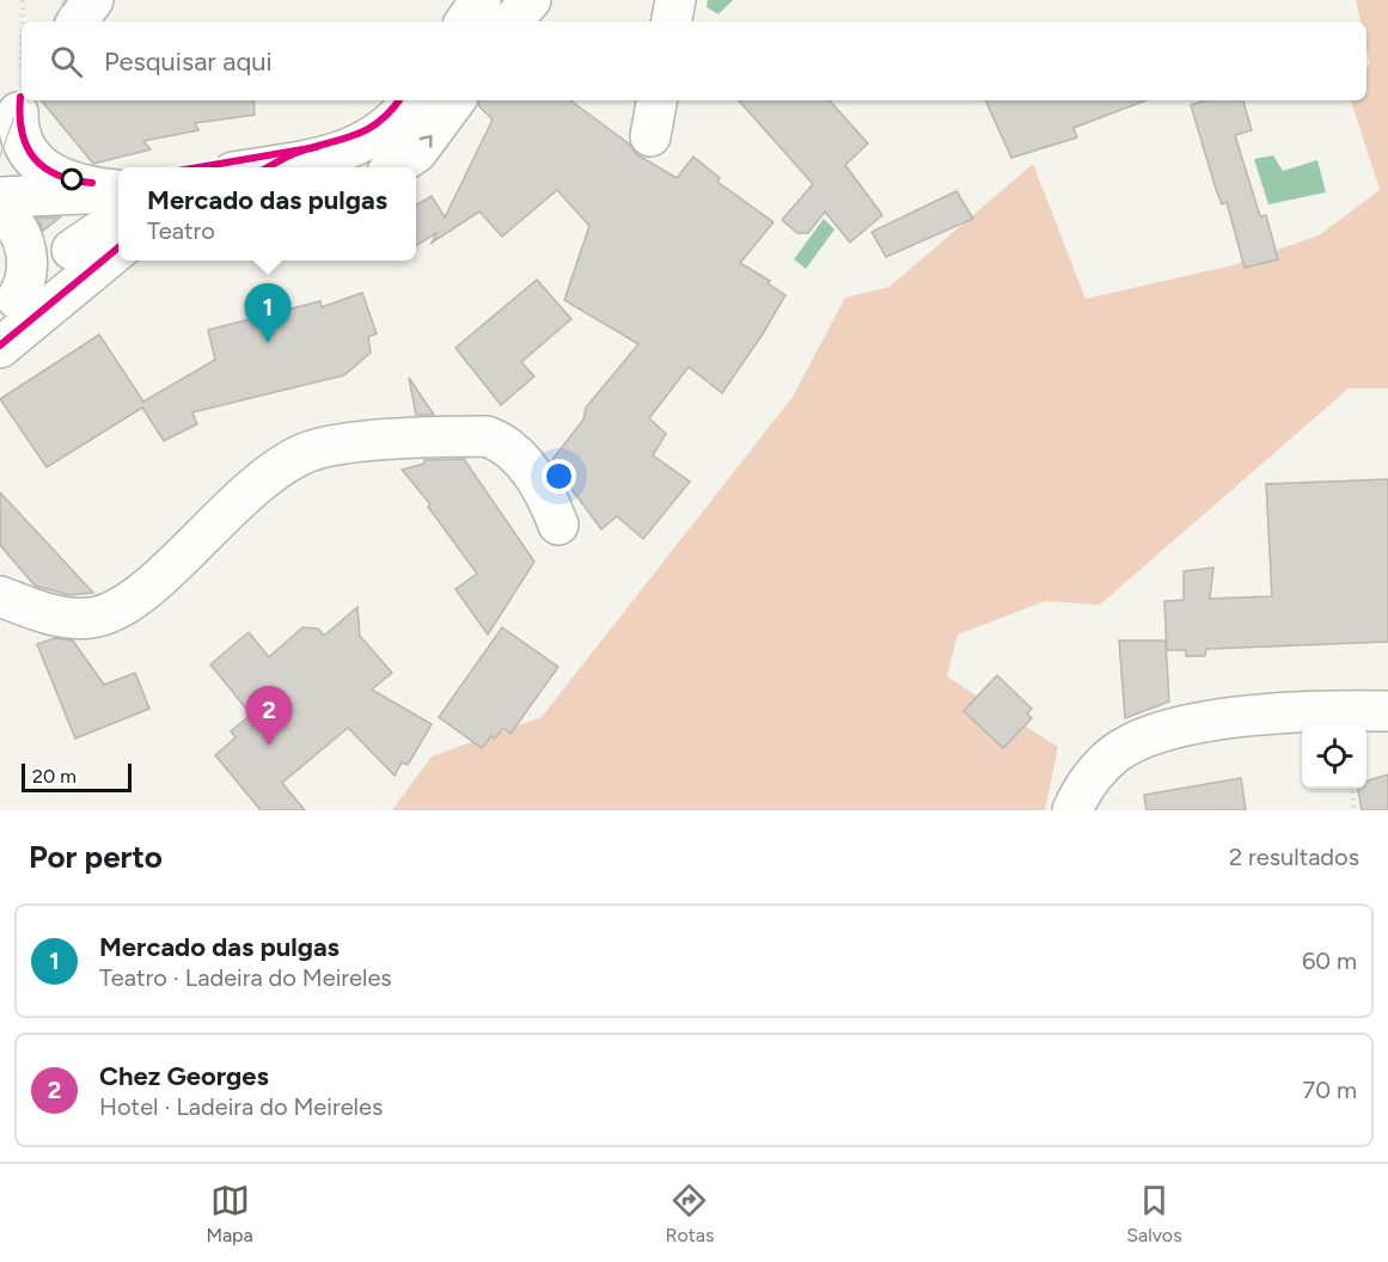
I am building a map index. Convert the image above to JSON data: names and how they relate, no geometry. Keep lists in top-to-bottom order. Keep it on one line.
{"scale_bar":"20 m","page":{"search":"Pesquisar aqui","popup":["Mercado das pulgas","Teatro"],"pins":["1","2"],"scale":"20 m","heading":["Por perto","2 resultados"],"list":[{"mark":"1","name":"Mercado das pulgas","note":"Teatro · Ladeira do Meireles","value":"60 m"},{"mark":"2","name":"Chez Georges","note":"Hotel · Ladeira do Meireles","value":"70 m"}],"nav":["Mapa","Rotas","Salvos"]}}
